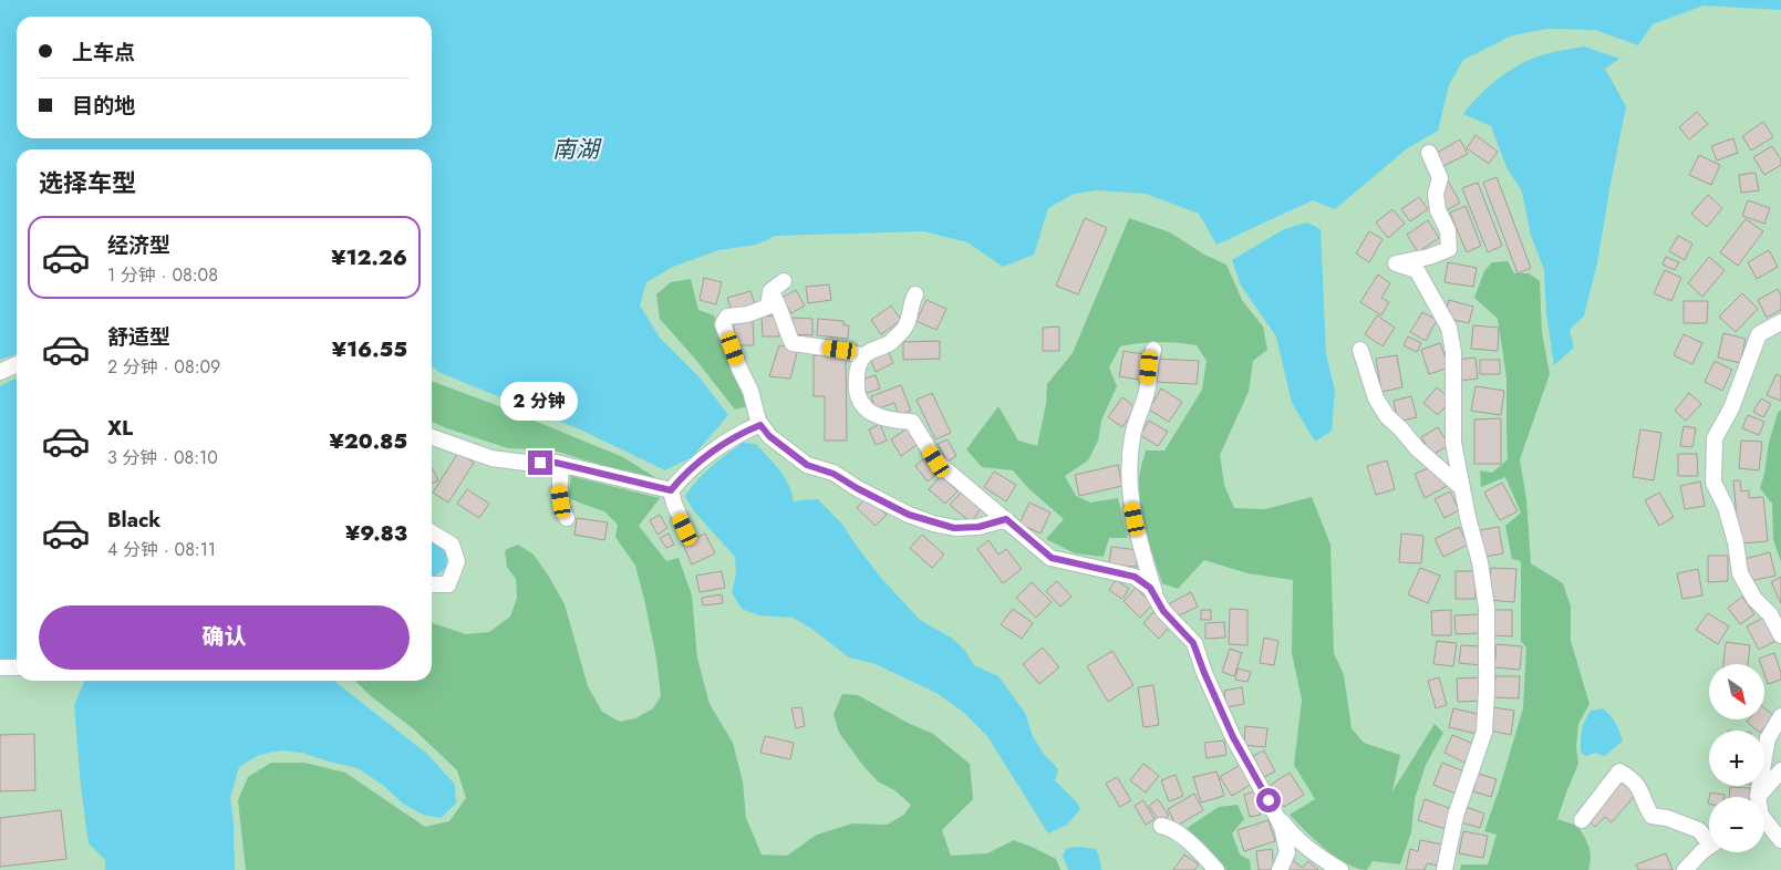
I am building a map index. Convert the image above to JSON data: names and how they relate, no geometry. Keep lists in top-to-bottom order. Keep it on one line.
{"water":["南湖"],"north":"bottom right","page":{"banner":["上车点","目的地"],"heading":"选择车型","list":[{"name":"经济型","note":"1 分钟 · 08:08","value":"¥12.26"},{"name":"舒适型","note":"2 分钟 · 08:09","value":"¥16.55"},{"name":"XL","note":"3 分钟 · 08:10","value":"¥20.85"},{"name":"Black","note":"4 分钟 · 08:11","value":"¥9.83"}],"bubble":"2 分钟","buttons":"确认","map_buttons":["+","−"]}}
